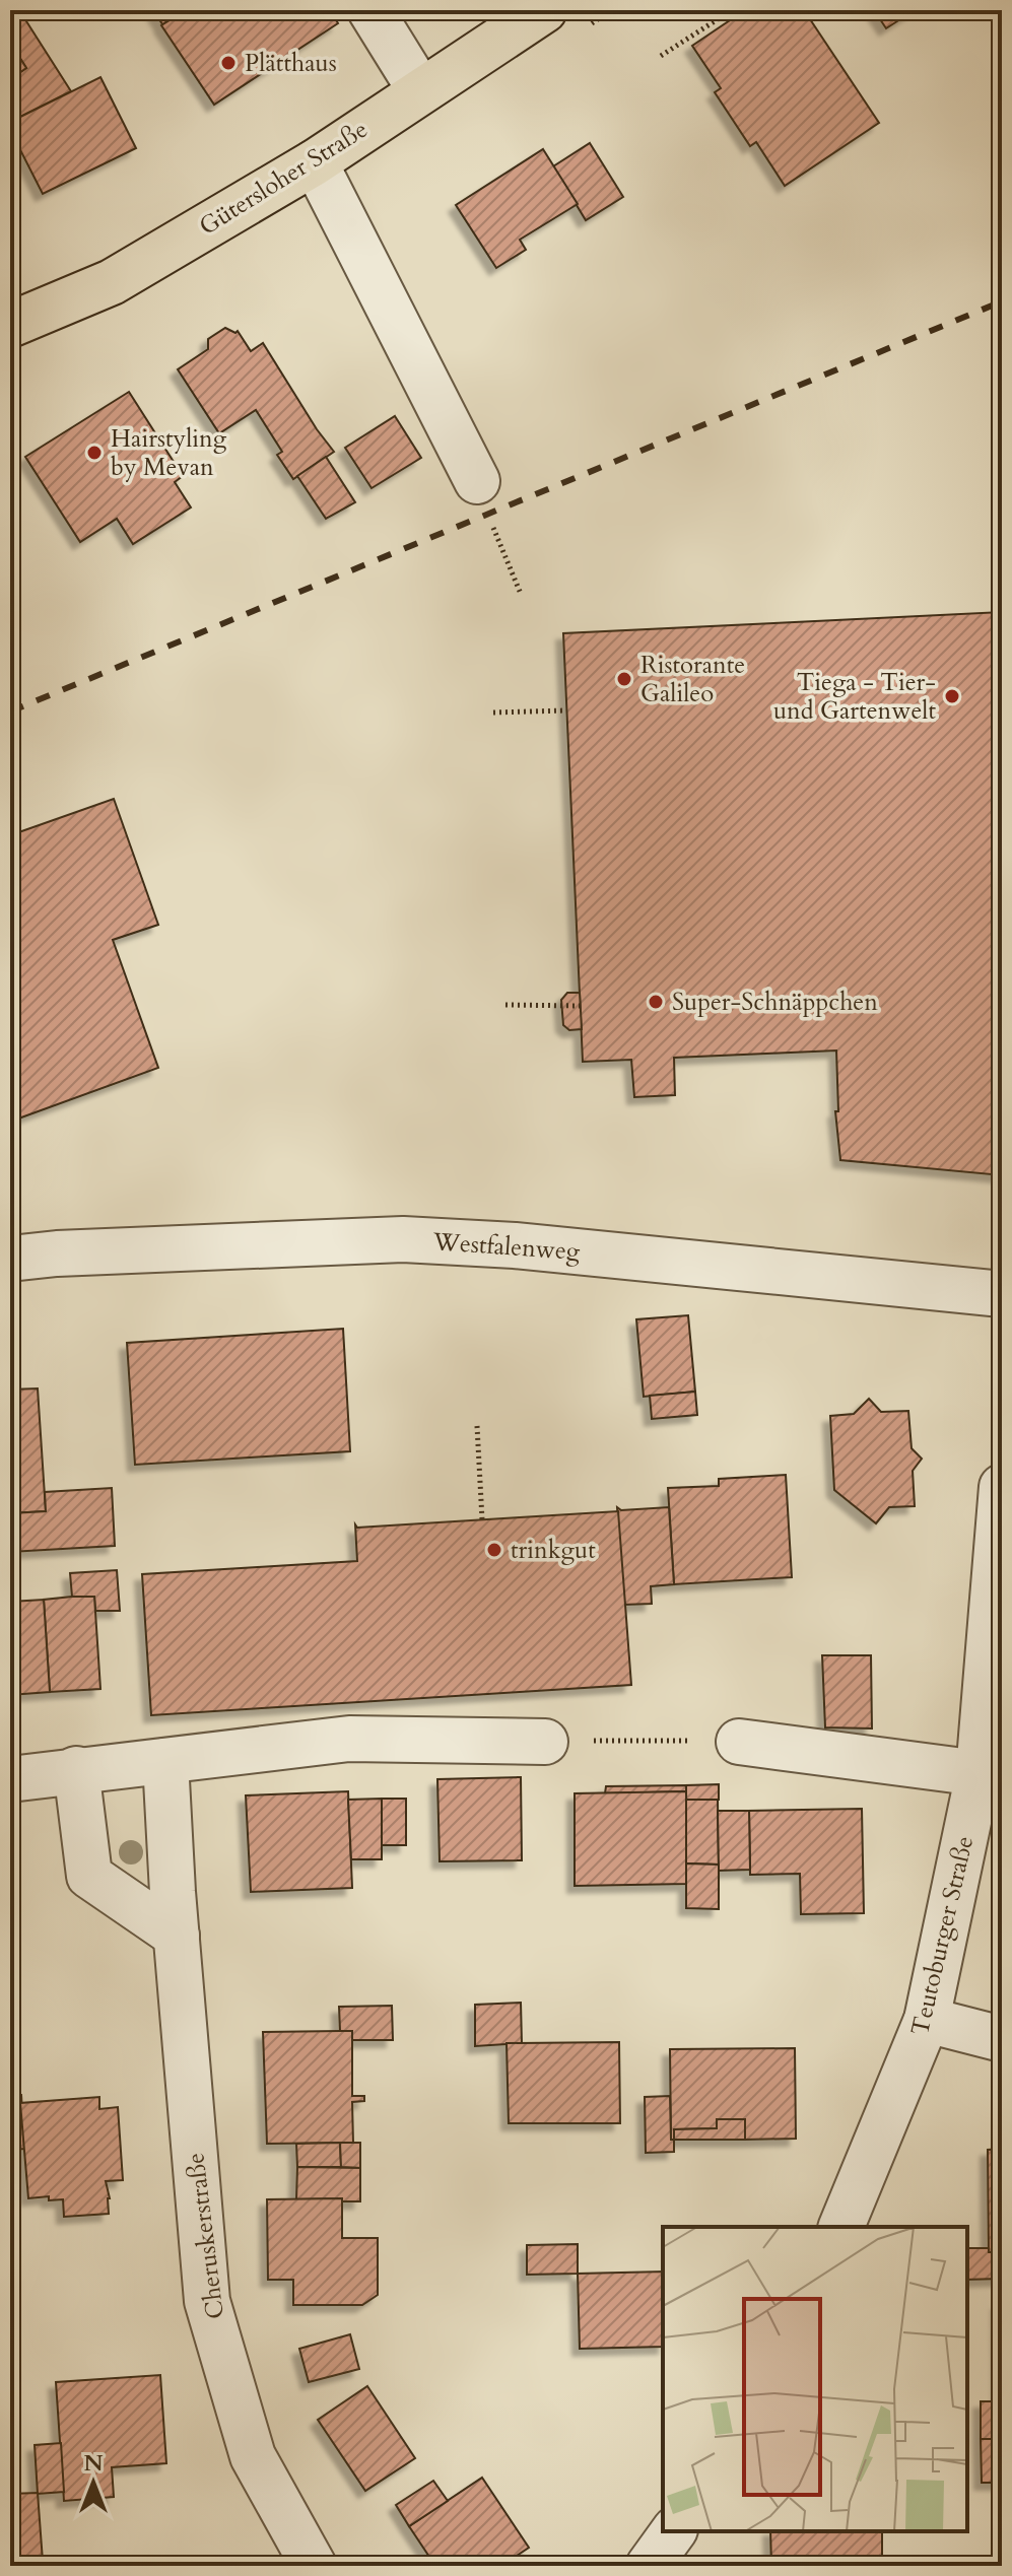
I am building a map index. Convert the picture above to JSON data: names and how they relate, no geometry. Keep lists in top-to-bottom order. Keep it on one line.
{"streets":{"main road":["Gütersloher Straße"],"street":["Westfalenweg","Teutoburger Straße","Cheruskerstraße"]},"places":["Plätthaus","Hairstyling by Mevan","Ristorante Galileo","Tiega - Tier- und Gartenwelt","Super-Schnäppchen","trinkgut"],"north":"top"}
